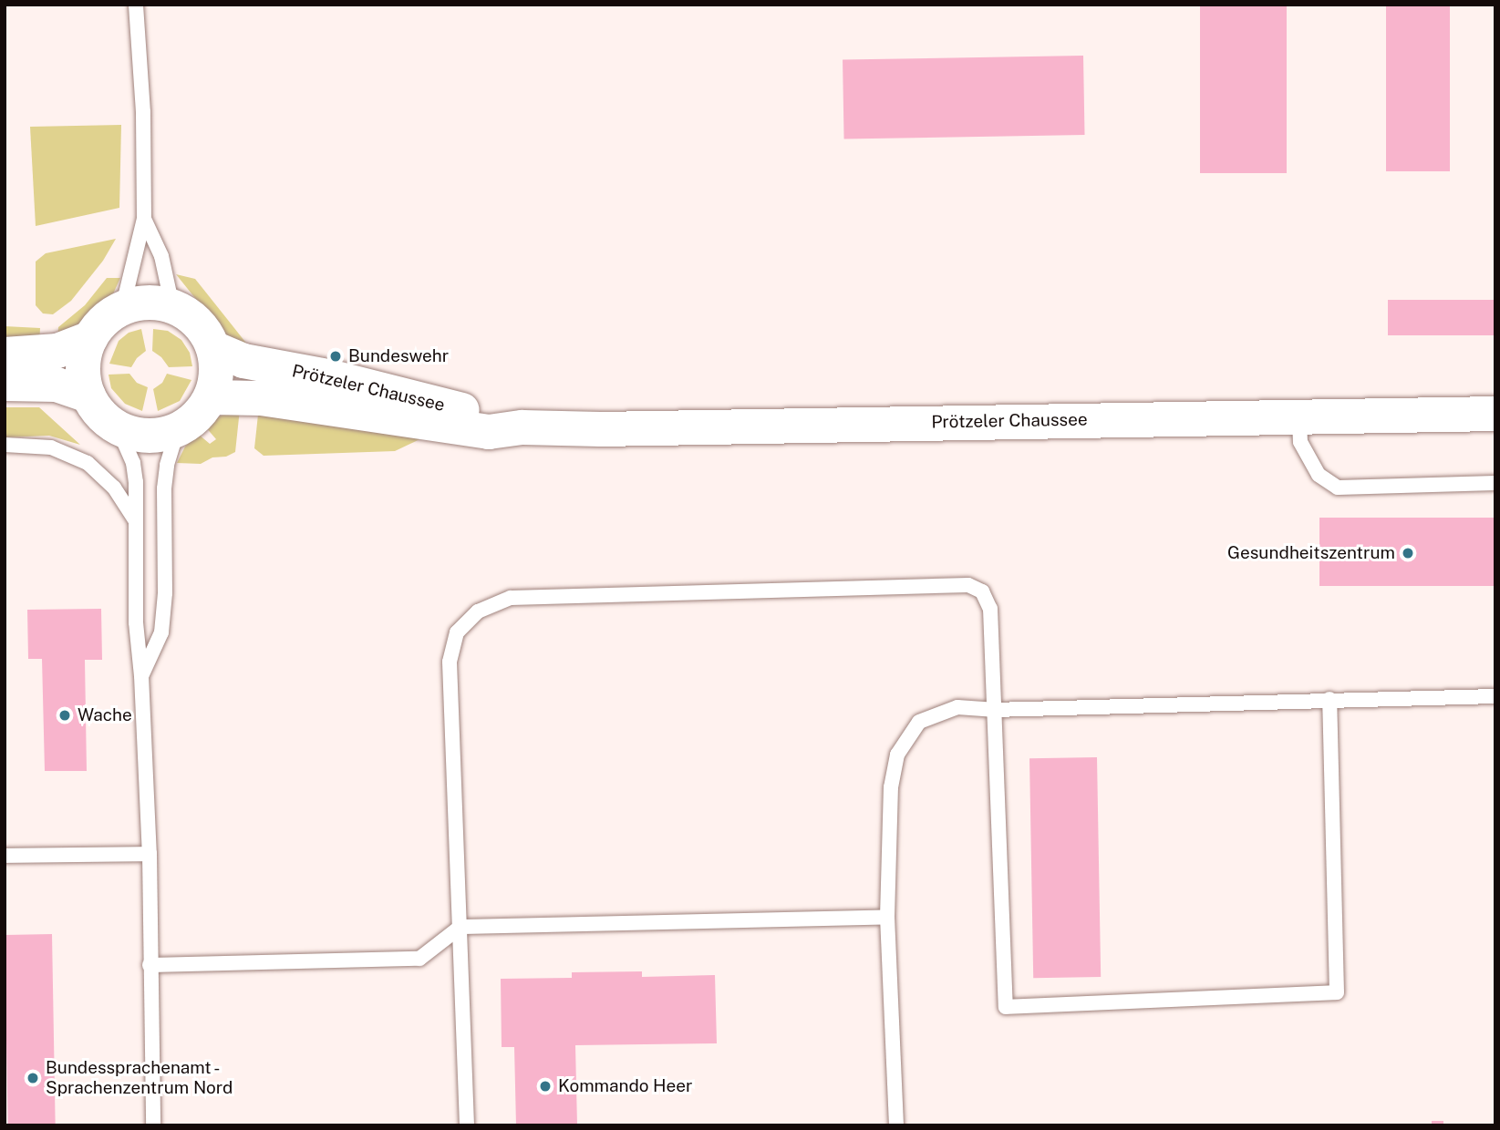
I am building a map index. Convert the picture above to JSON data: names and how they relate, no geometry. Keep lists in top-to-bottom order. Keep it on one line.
{"streets":{"main road":["Prötzeler Chaussee"]},"places":["Bundeswehr","Gesundheitszentrum","Wache","Bundessprachenamt - Sprachenzentrum Nord","Kommando Heer"]}
